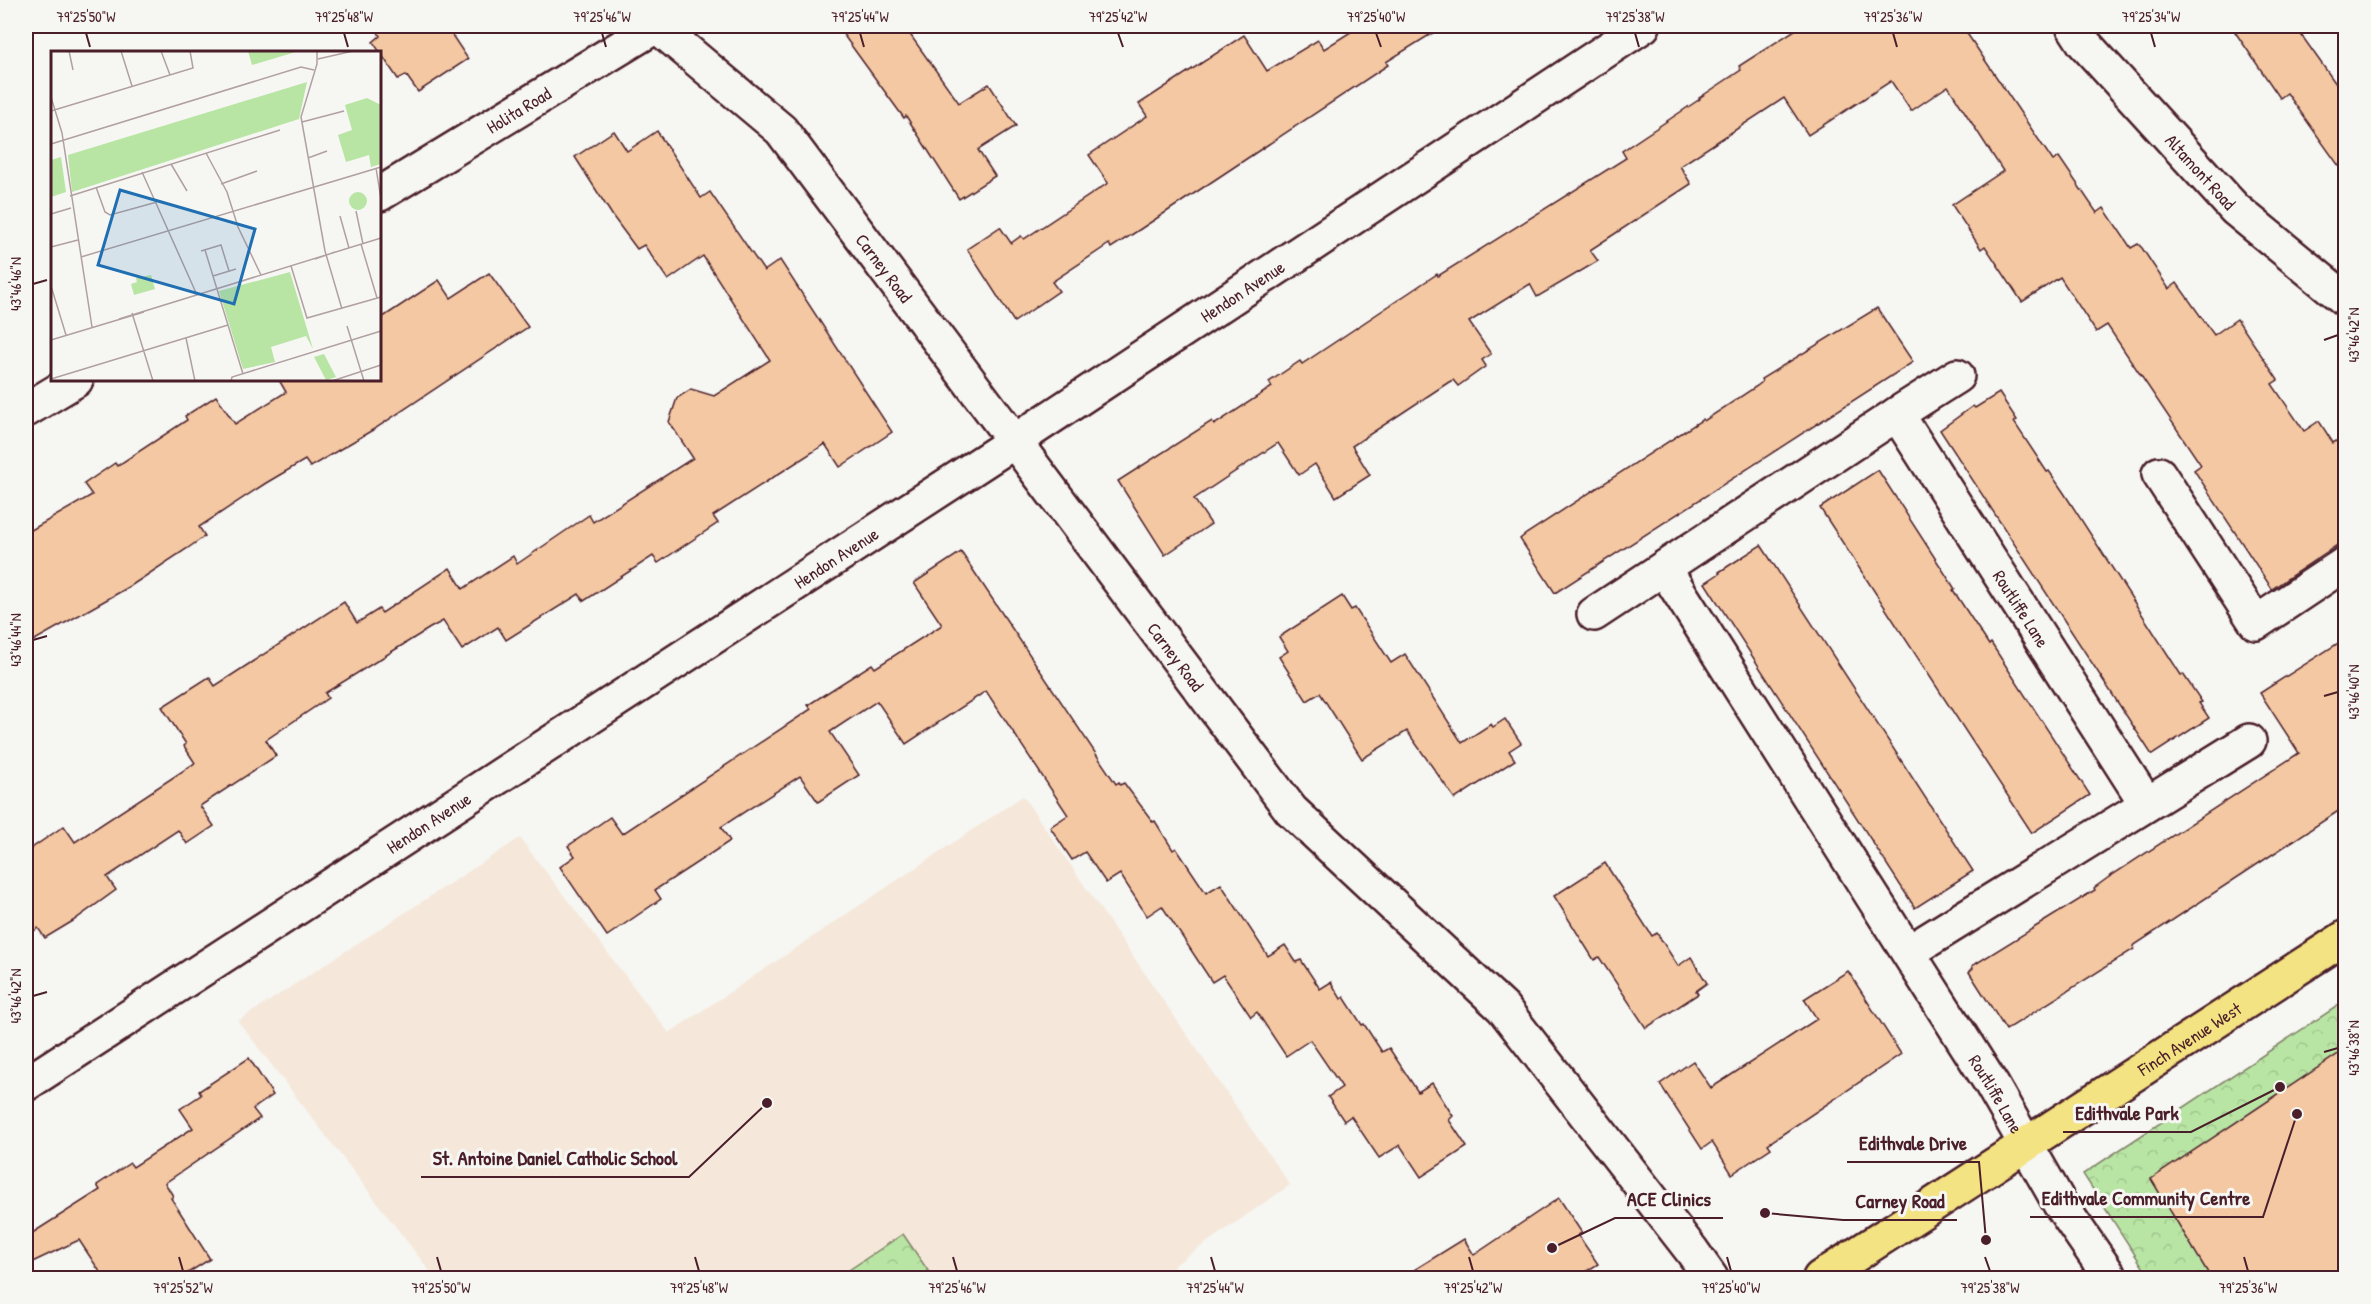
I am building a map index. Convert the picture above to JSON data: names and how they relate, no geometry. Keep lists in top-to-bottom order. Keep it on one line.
{"streets":{"main road":["Finch Avenue West"],"street":["Holita Road","Altamont Road","Carney Road","Hendon Avenue","Routliffe Lane"]},"crossings":[["Holita Road","Carney Road"],["Carney Road","Hendon Avenue"],["Routliffe Lane","Finch Avenue West"]],"places":["Edithvale Park","St. Antoine Daniel Catholic School","Edithvale Community Centre","Carney Road","Edithvale Drive","ACE Clinics"],"coordinates":["79°25'50\"W","79°25'48\"W","79°25'46\"W","79°25'44\"W","79°25'42\"W","79°25'40\"W","79°25'38\"W","79°25'36\"W","79°25'34\"W","43°46'46\"N","43°46'42\"N","43°46'44\"N","43°46'40\"N","43°46'38\"N","79°25'52\"W"]}
